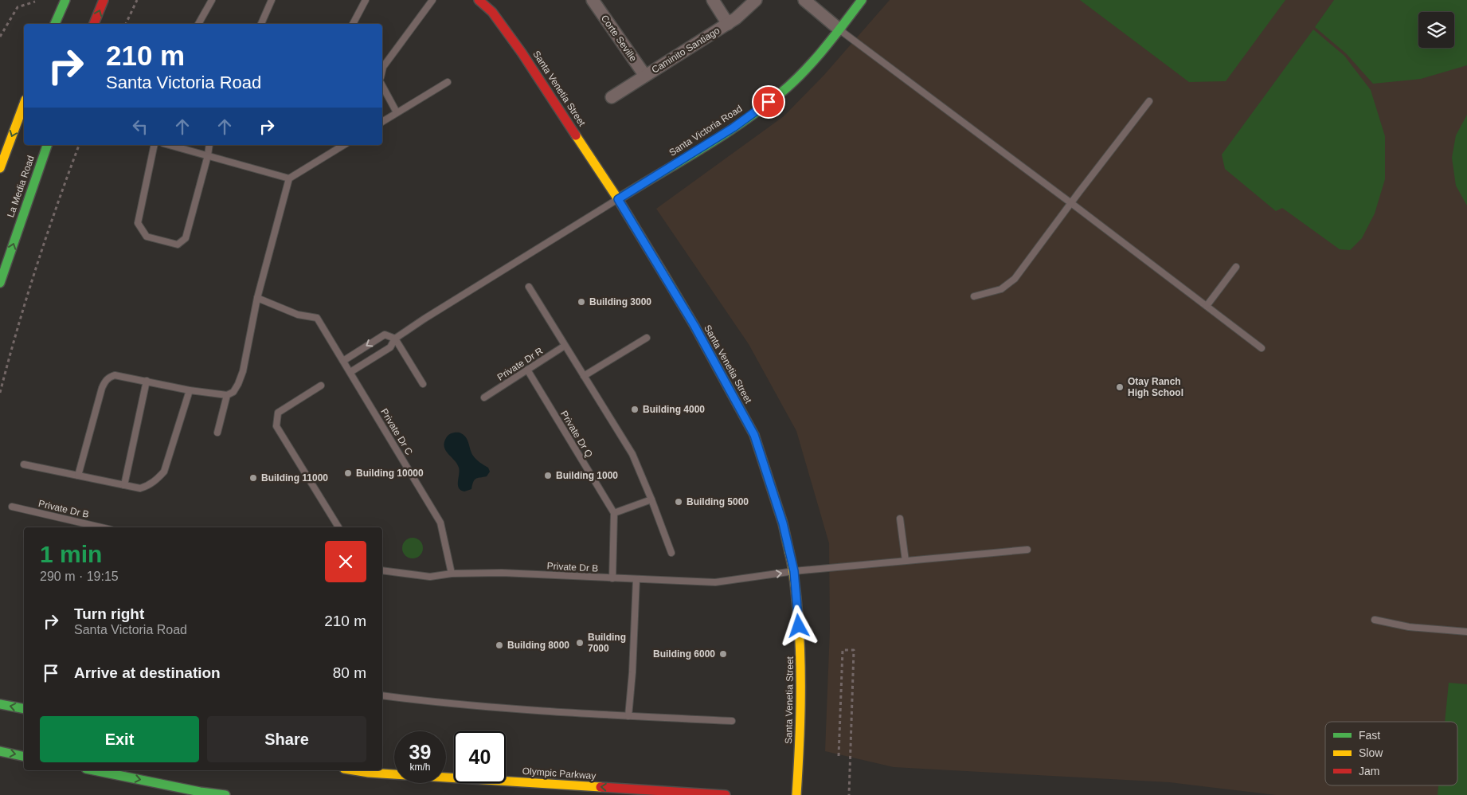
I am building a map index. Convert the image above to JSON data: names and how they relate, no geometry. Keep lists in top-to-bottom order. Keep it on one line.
{"streets":{"street":["Corte Seville","Caminito Santiago","Santa Venetia Street","Santa Victoria Road","La Media Road","Olympic Parkway"],"lane":["Private Dr R","Private Dr C","Private Dr Q","Private Dr B"]},"crossings":[["Corte Seville","Caminito Santiago"],["Santa Venetia Street","Santa Victoria Road"],["Santa Venetia Street","Private Dr B"],["Private Dr R","Private Dr Q"],["Private Dr C","Private Dr B"]],"one_way":["La Media Road","Olympic Parkway"],"places":["Building 3000","Otay Ranch High School","Building 4000","Building 10000","Building 1000","Building 11000","Building 5000","Building 7000","Building 8000","Building 6000"],"legend":["Fast","Slow","Jam"],"page":{"turn":["210 m","Santa Victoria Road"],"heading":["1 min","290 m · 19:15"],"list":[{"name":"Turn right","note":"Santa Victoria Road","value":"210 m"},{"name":"Arrive at destination","value":"80 m"}],"buttons":["Exit","Share"],"speed":"39 km/h","limit":"40"}}
